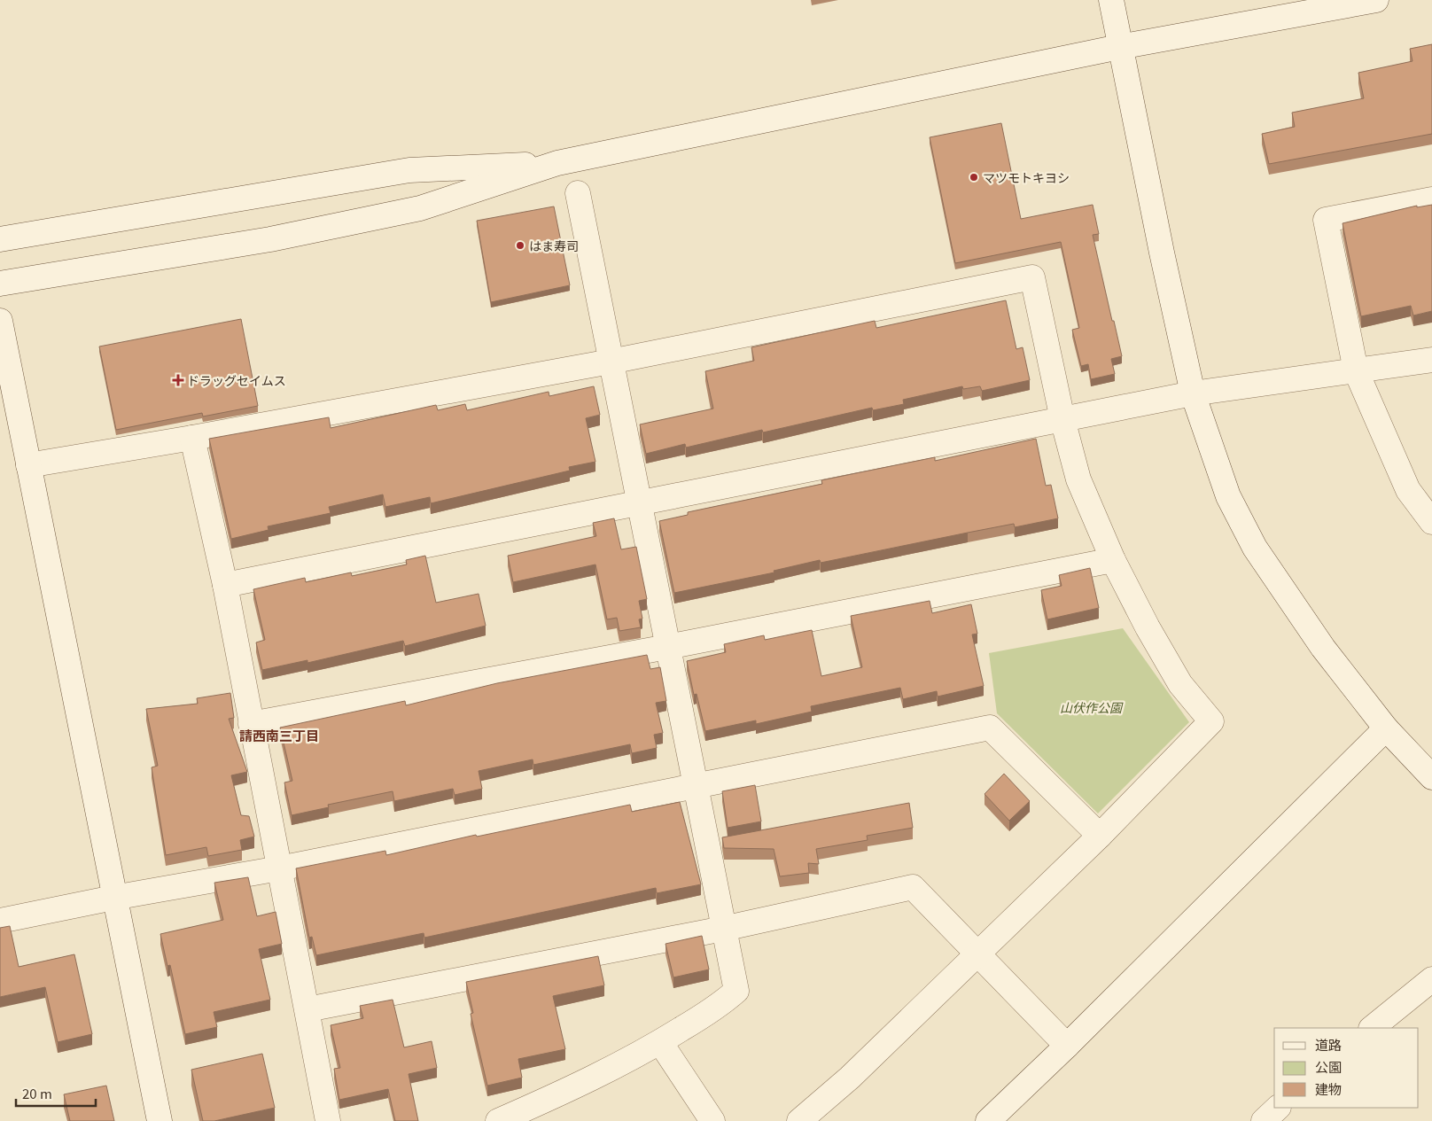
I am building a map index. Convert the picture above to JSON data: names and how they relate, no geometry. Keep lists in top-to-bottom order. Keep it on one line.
{"districts":["請西南三丁目"],"parks":["山伏作公園"],"places":{"other":["マツモトキヨシ","はま寿司"],"health":["ドラッグセイムス"]},"legend":["道路","公園","建物"],"scale_bar":"20 m"}
